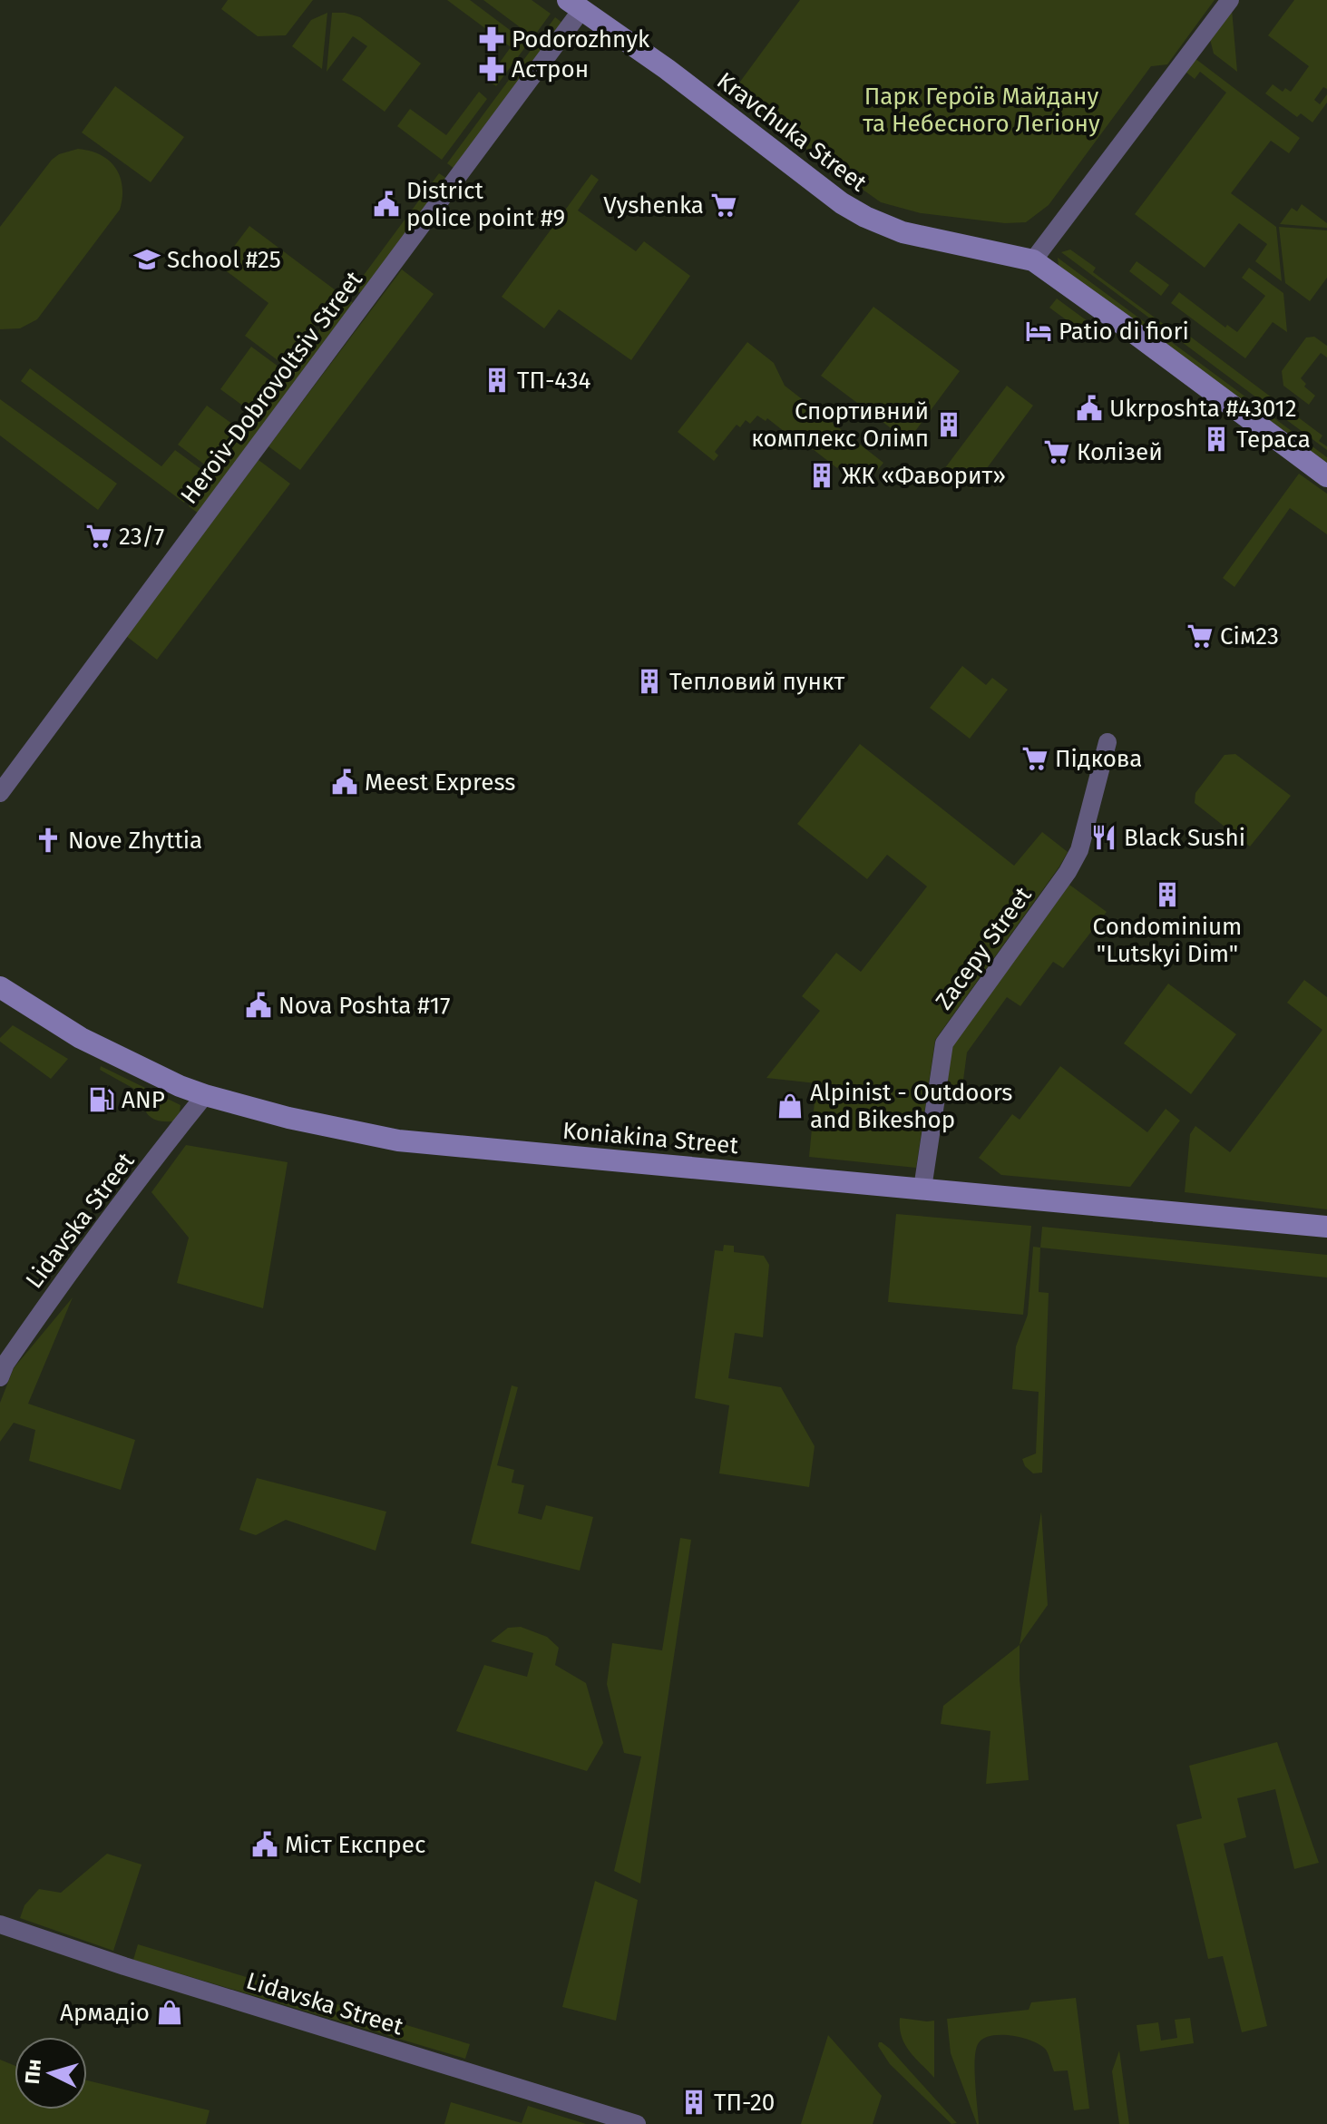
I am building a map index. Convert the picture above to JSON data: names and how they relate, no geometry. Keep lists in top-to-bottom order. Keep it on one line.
{"streets":{"main road":["Kravchuka Street","Koniakina Street"],"street":["Heroiv-Dobrovoltsiv Street","Zacepy Street","Lidavska Street"]},"crossings":[["Kravchuka Street","Heroiv-Dobrovoltsiv Street"],["Zacepy Street","Koniakina Street"],["Koniakina Street","Lidavska Street"]],"parks":["Парк Героїв Майдану та Небесного Легіону"],"places":{"pharmacy":["Podorozhnyk","Астрон"],"public building":["District police point #9","Ukrposhta #43012","Meest Express","Nova Poshta #17","Міст Експрес"],"supermarket":["Vyshenka","Колізей","23/7","Сім23","Підкова"],"school or university":["School #25"],"hotel":["Patio di fiori"],"building":["ТП-434","Спортивний комплекс Олімп","Тераса","ЖК «Фаворит»","Тепловий пункт","Condominium \"Lutskyi Dim\"","ТП-20"],"restaurant":["Black Sushi"],"church":["Nove Zhyttia"],"fuel station":["ANP"],"shop":["Alpinist - Outdoors and Bikeshop","Армадіо"]},"north":"left"}
